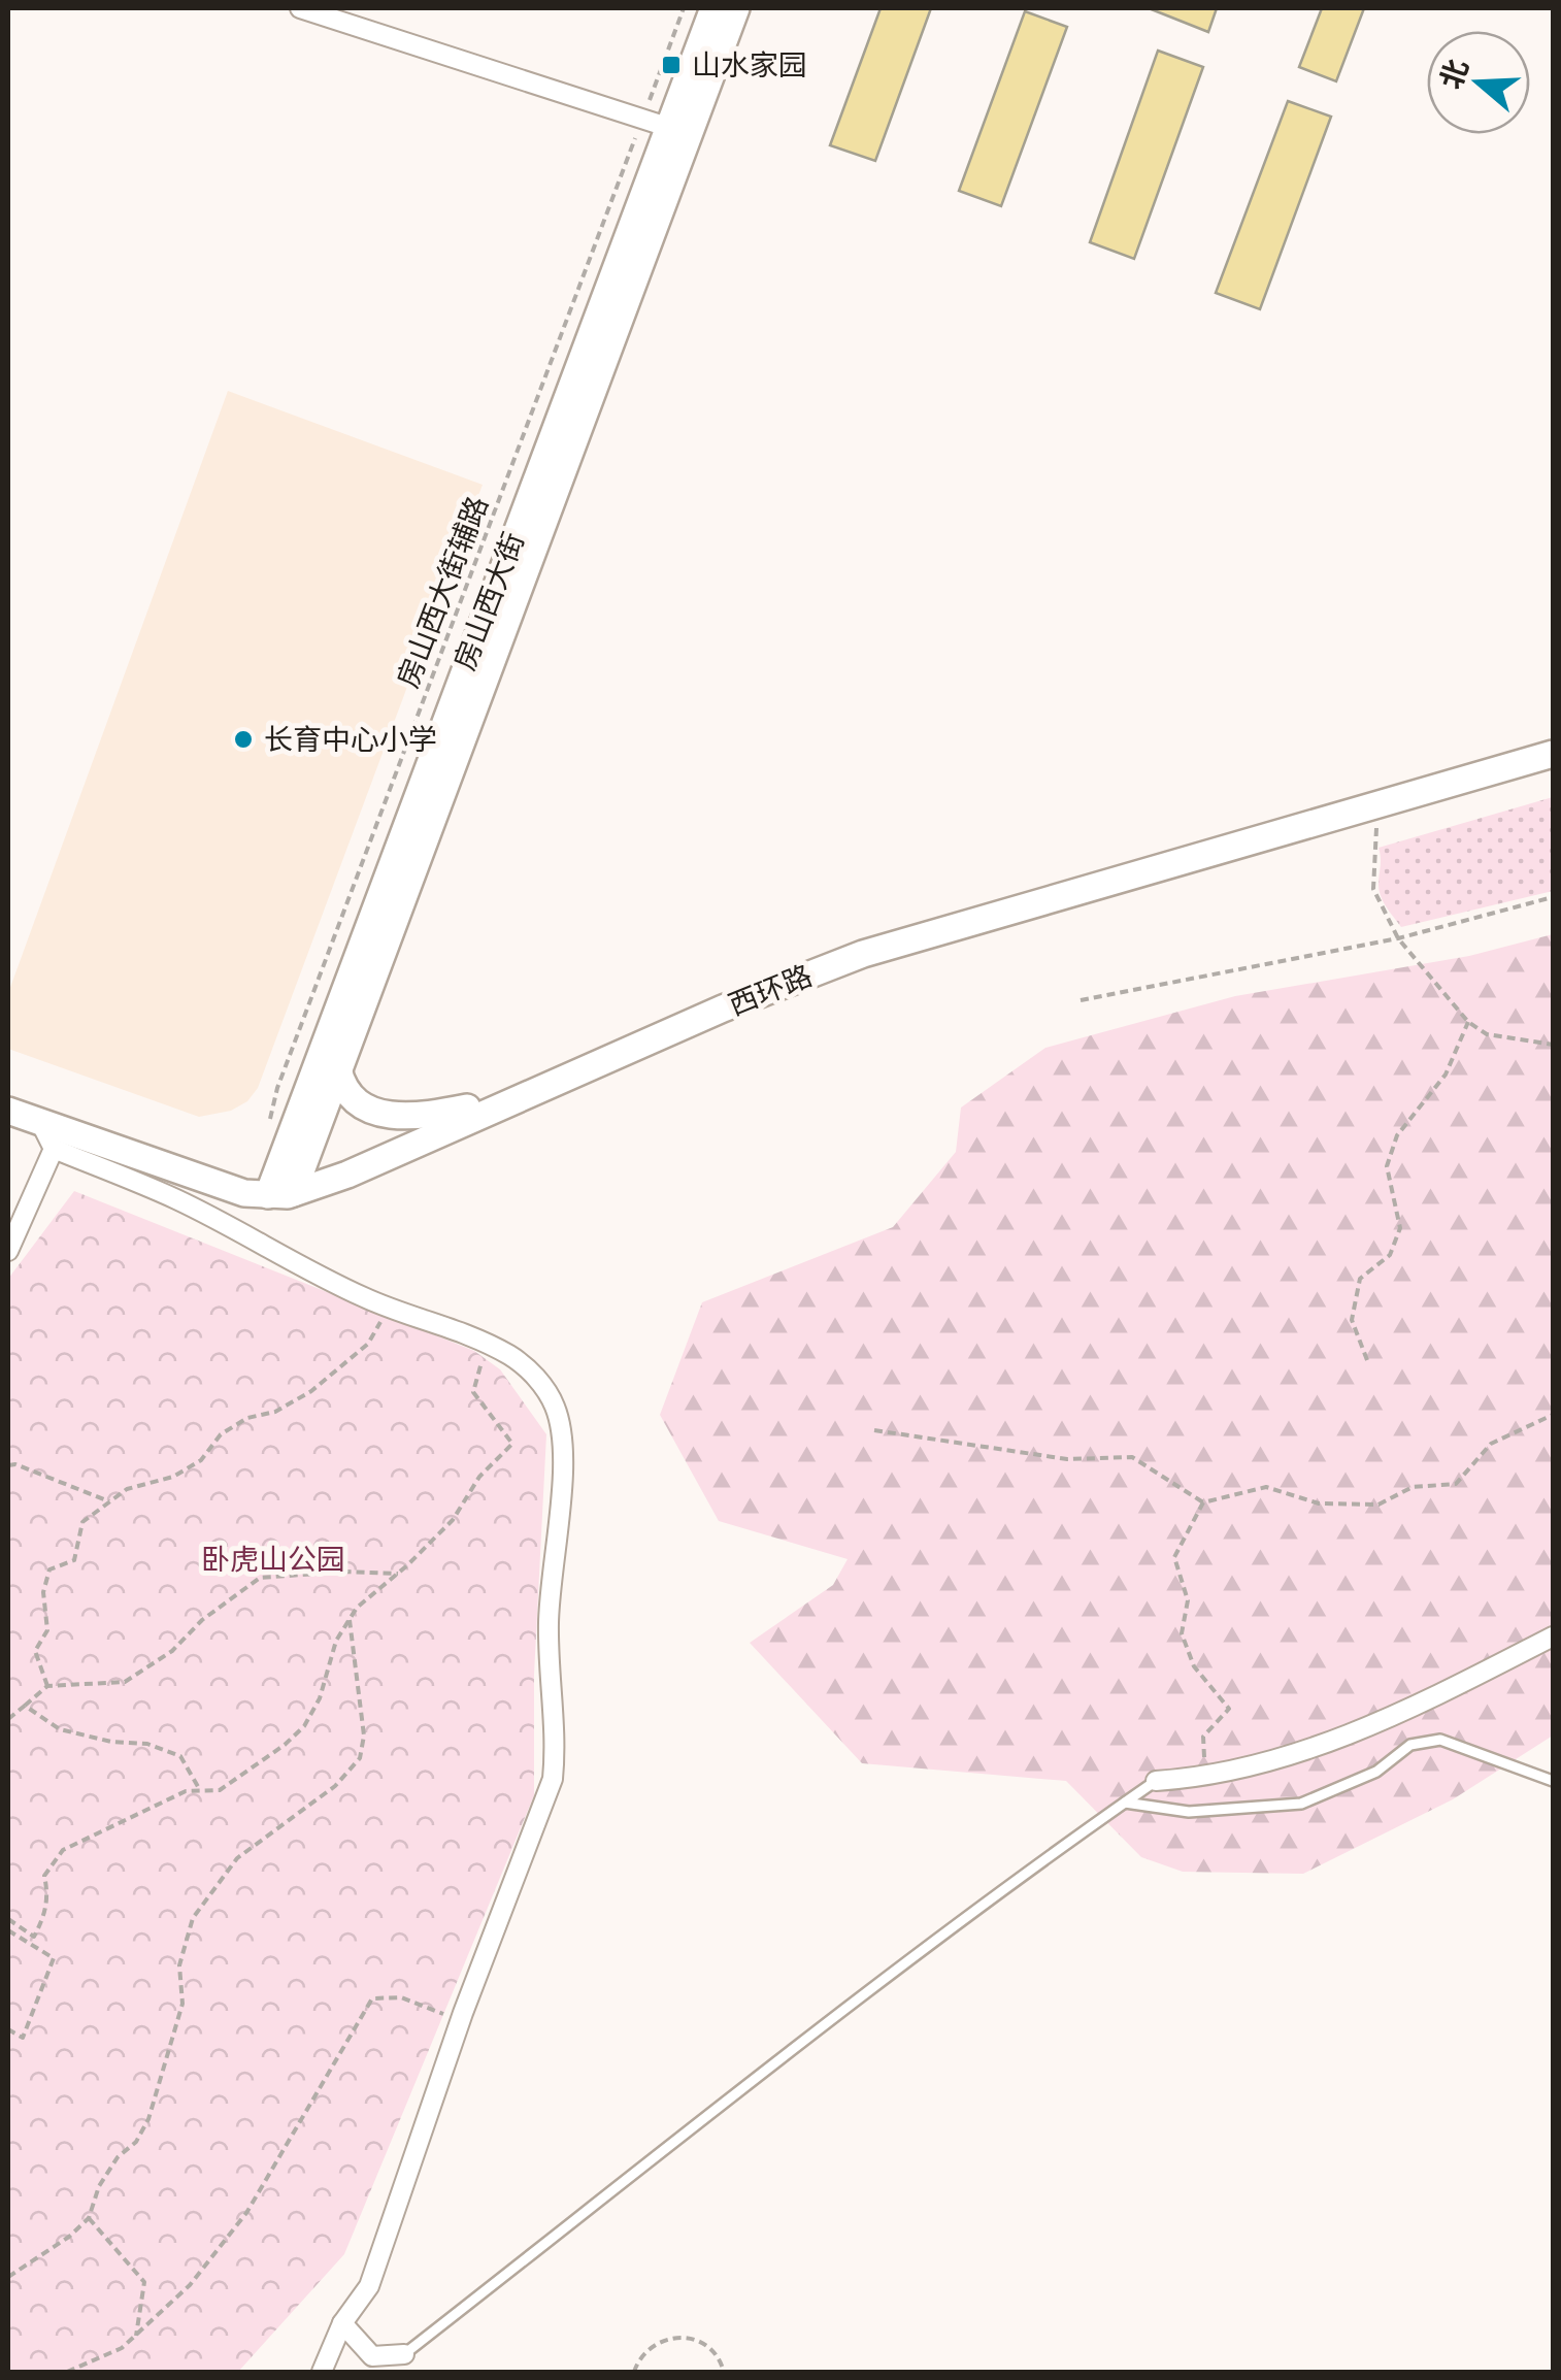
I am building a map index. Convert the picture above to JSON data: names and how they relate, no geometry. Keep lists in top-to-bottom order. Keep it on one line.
{"streets":{"main road":["房山西大街","西环路"],"path":["房山西大街辅路"]},"crossings":[["房山西大街辅路","房山西大街"],["房山西大街","西环路"]],"parks":["卧虎山公园"],"places":{"transit":["山水家园"],"other":["长育中心小学"]},"north":"left"}
